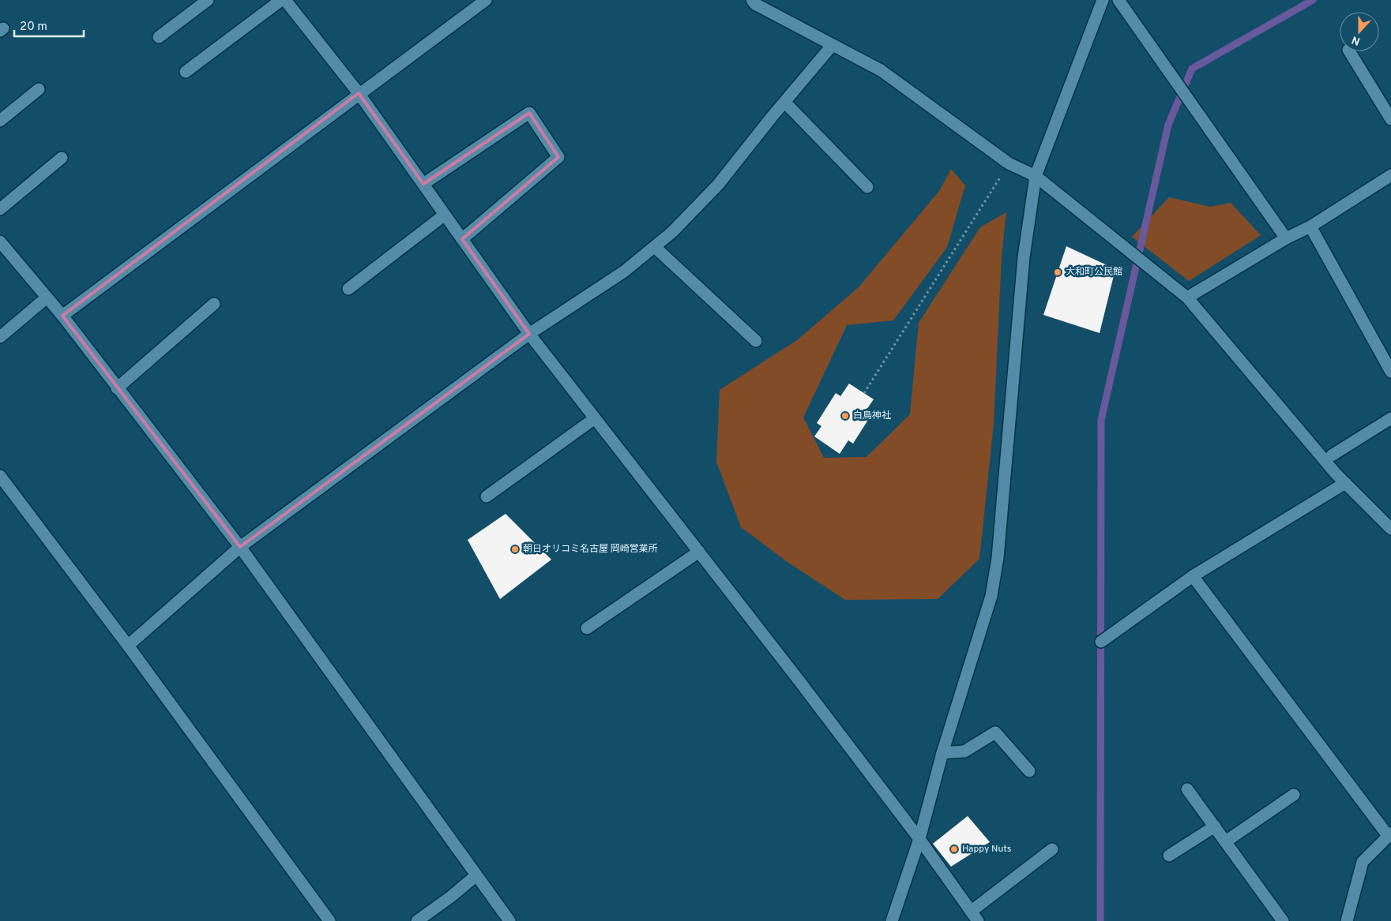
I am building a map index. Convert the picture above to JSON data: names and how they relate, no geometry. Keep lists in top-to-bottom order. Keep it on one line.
{"places":["大和町公民館","白鳥神社","朝日オリコミ名古屋 岡崎営業所","Happy Nuts"],"scale_bar":"20 m","north":"bottom"}
